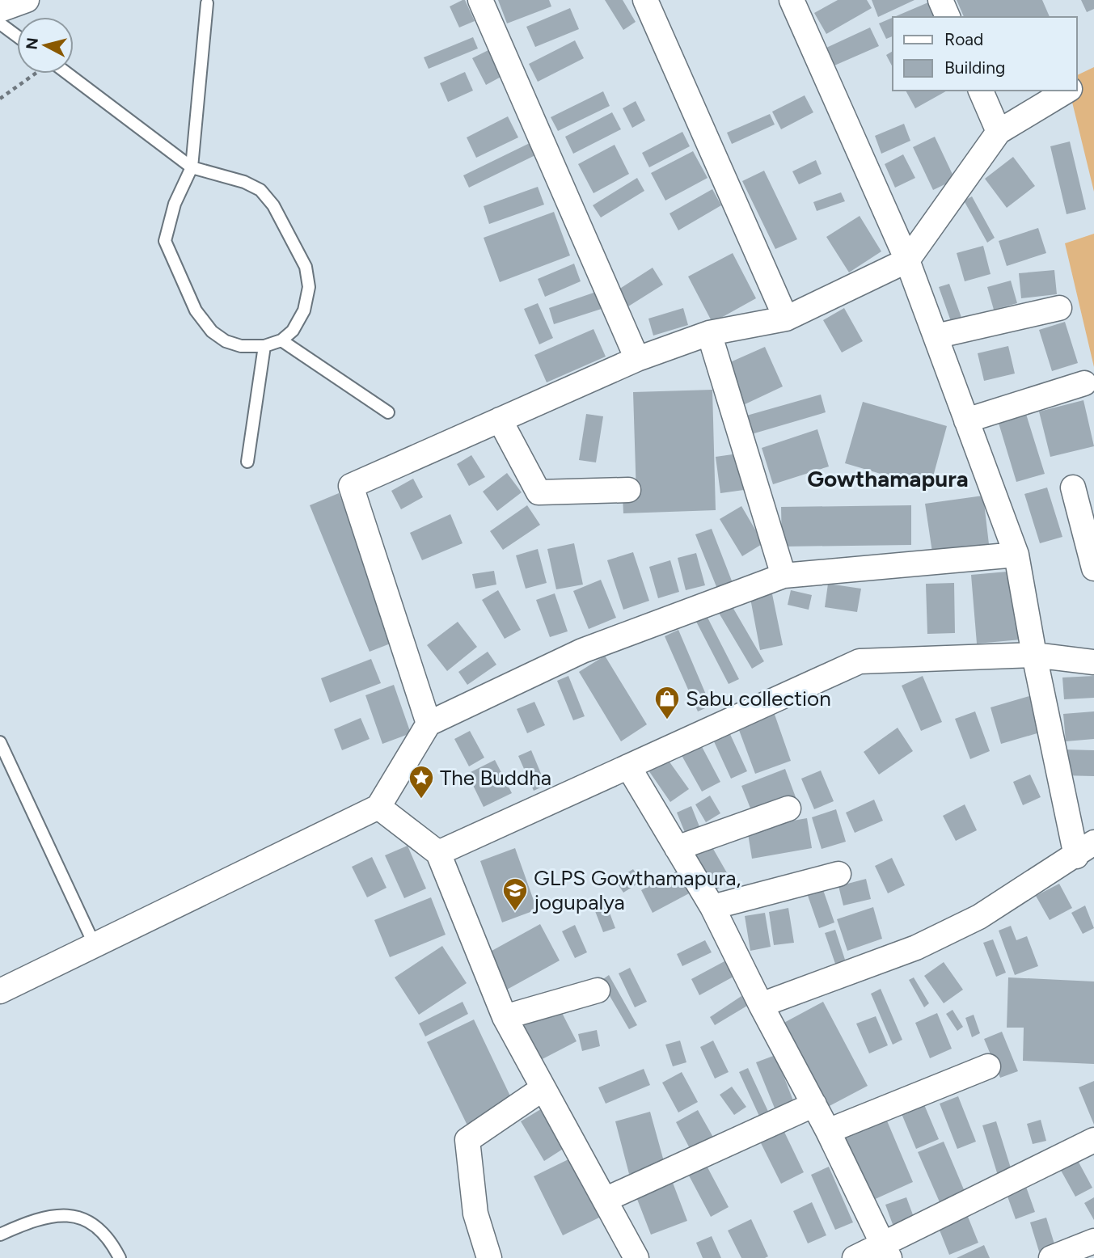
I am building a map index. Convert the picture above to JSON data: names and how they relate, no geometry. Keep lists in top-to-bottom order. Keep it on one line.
{"districts":["Gowthamapura"],"places":{"shop":["Sabu collection"],"place":["The Buddha"],"school or university":["GLPS Gowthamapura, jogupalya"]},"legend":["Road","Building"],"north":"left"}
